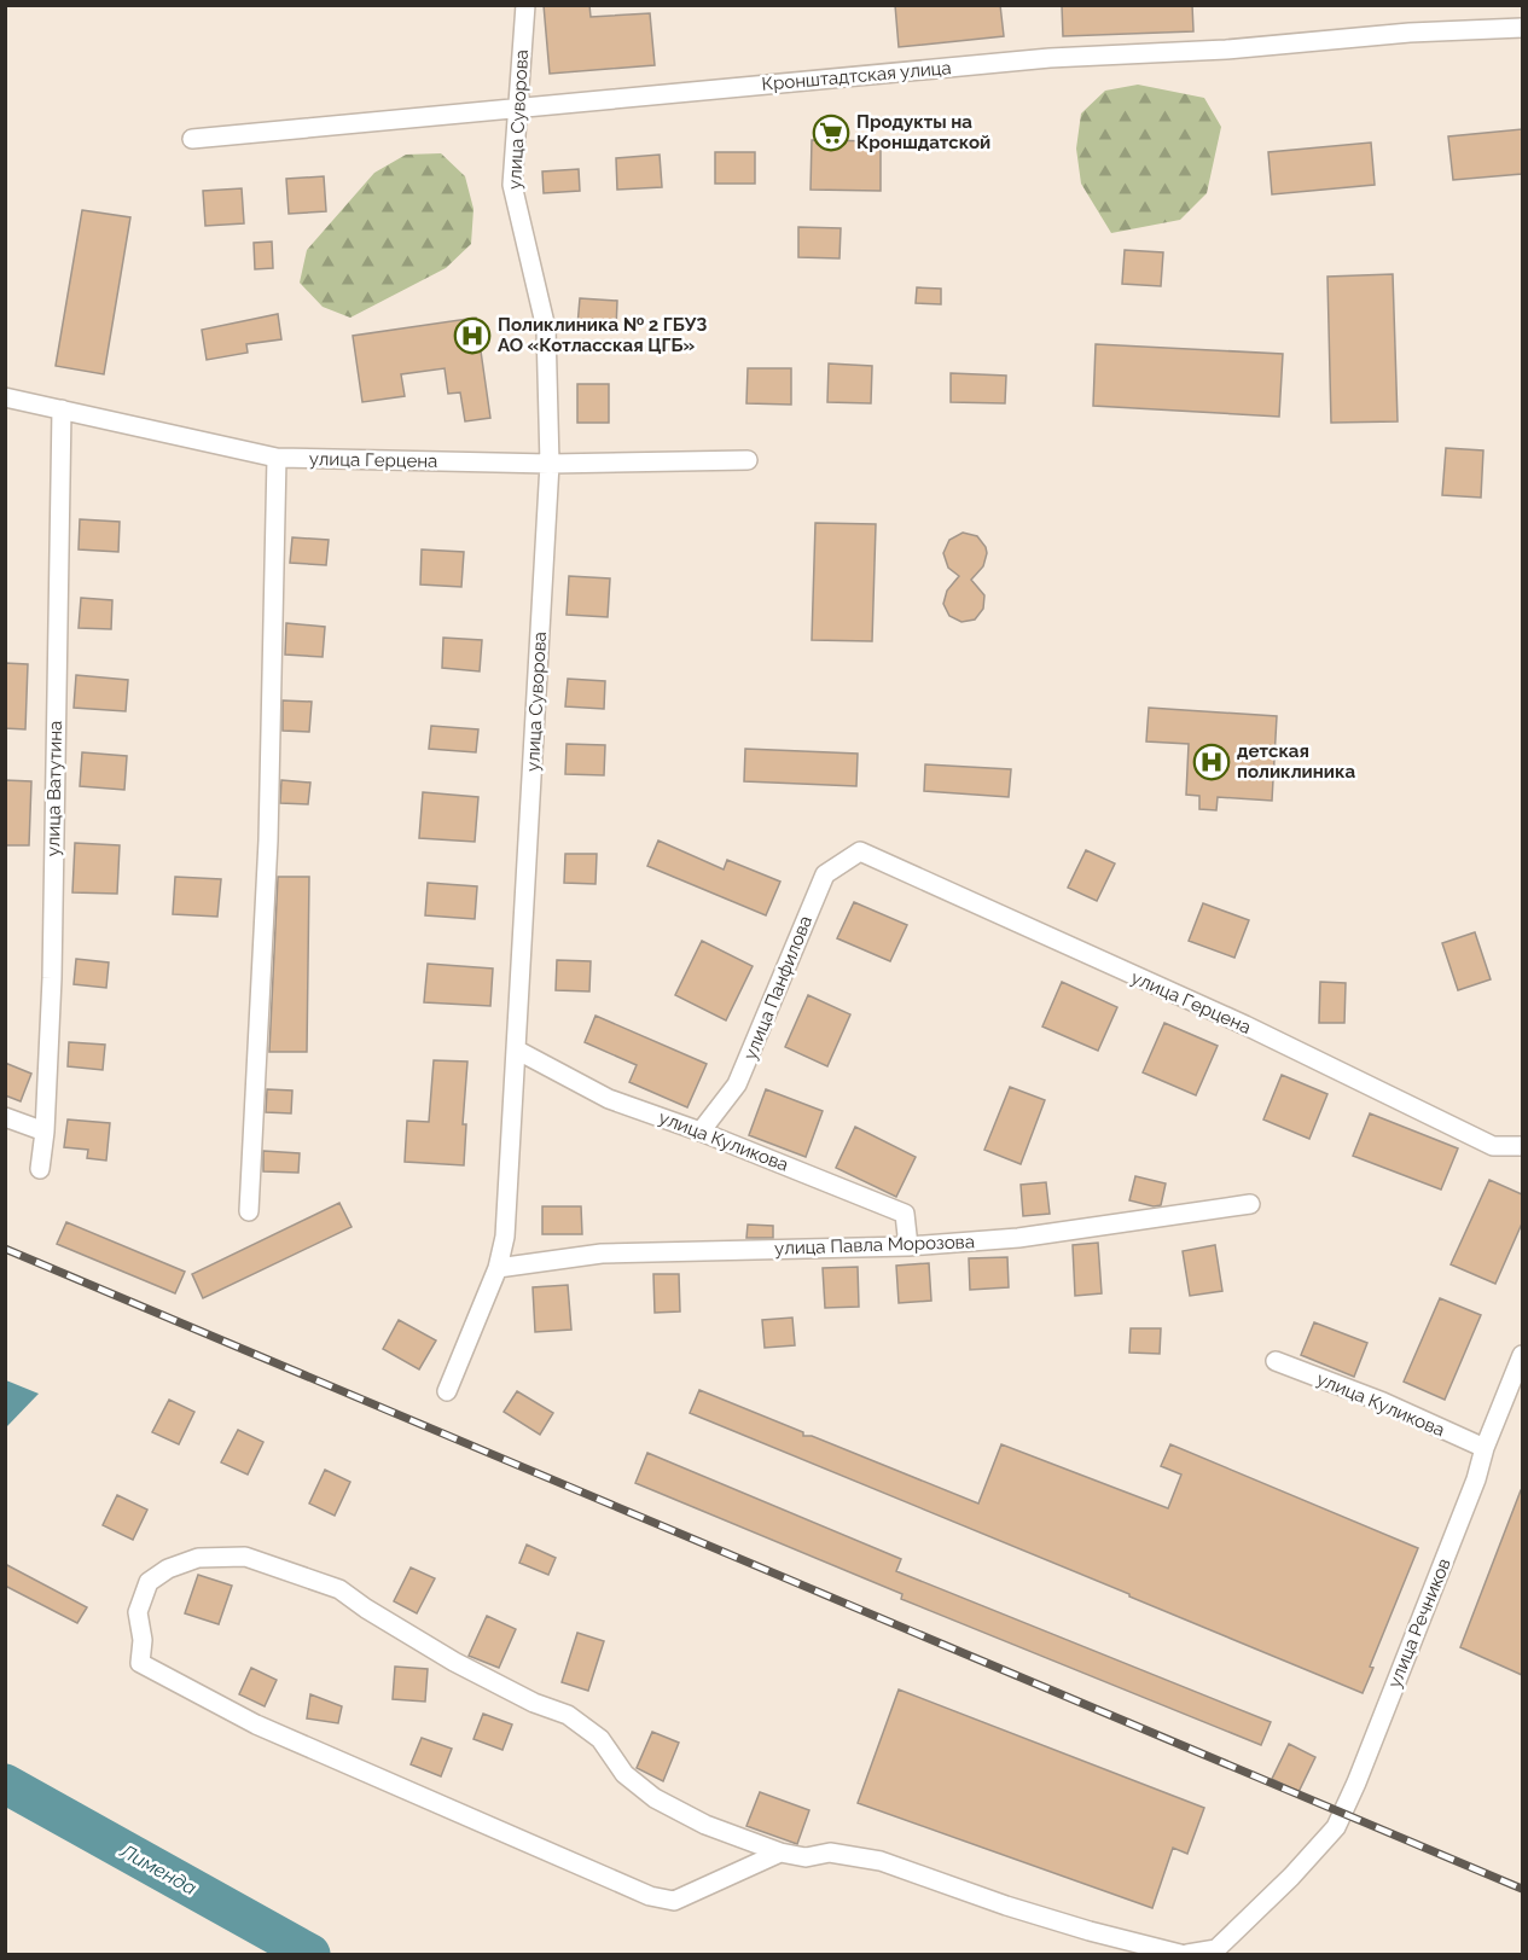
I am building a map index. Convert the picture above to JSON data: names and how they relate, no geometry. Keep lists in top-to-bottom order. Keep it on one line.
{"streets":{"street":["Кронштадтская улица","улица Суворова","улица Герцена","улица Ватутина","улица Панфилова","улица Куликова","улица Павла Морозова","улица Речников"]},"crossings":[["Кронштадтская улица","улица Суворова"],["улица Суворова","улица Герцена"],["улица Суворова","улица Куликова"],["улица Суворова","улица Павла Морозова"],["улица Герцена","улица Ватутина"],["улица Герцена","улица Панфилова"],["улица Панфилова","улица Куликова"],["улица Куликова","улица Павла Морозова"],["улица Куликова","улица Речников"]],"water":["Лименда"],"places":{"supermarket":["Продукты на Кроншдатской"],"hospital":["Поликлиника № 2 ГБУЗ АО «Котласская ЦГБ»","детская поликлиника"]}}
